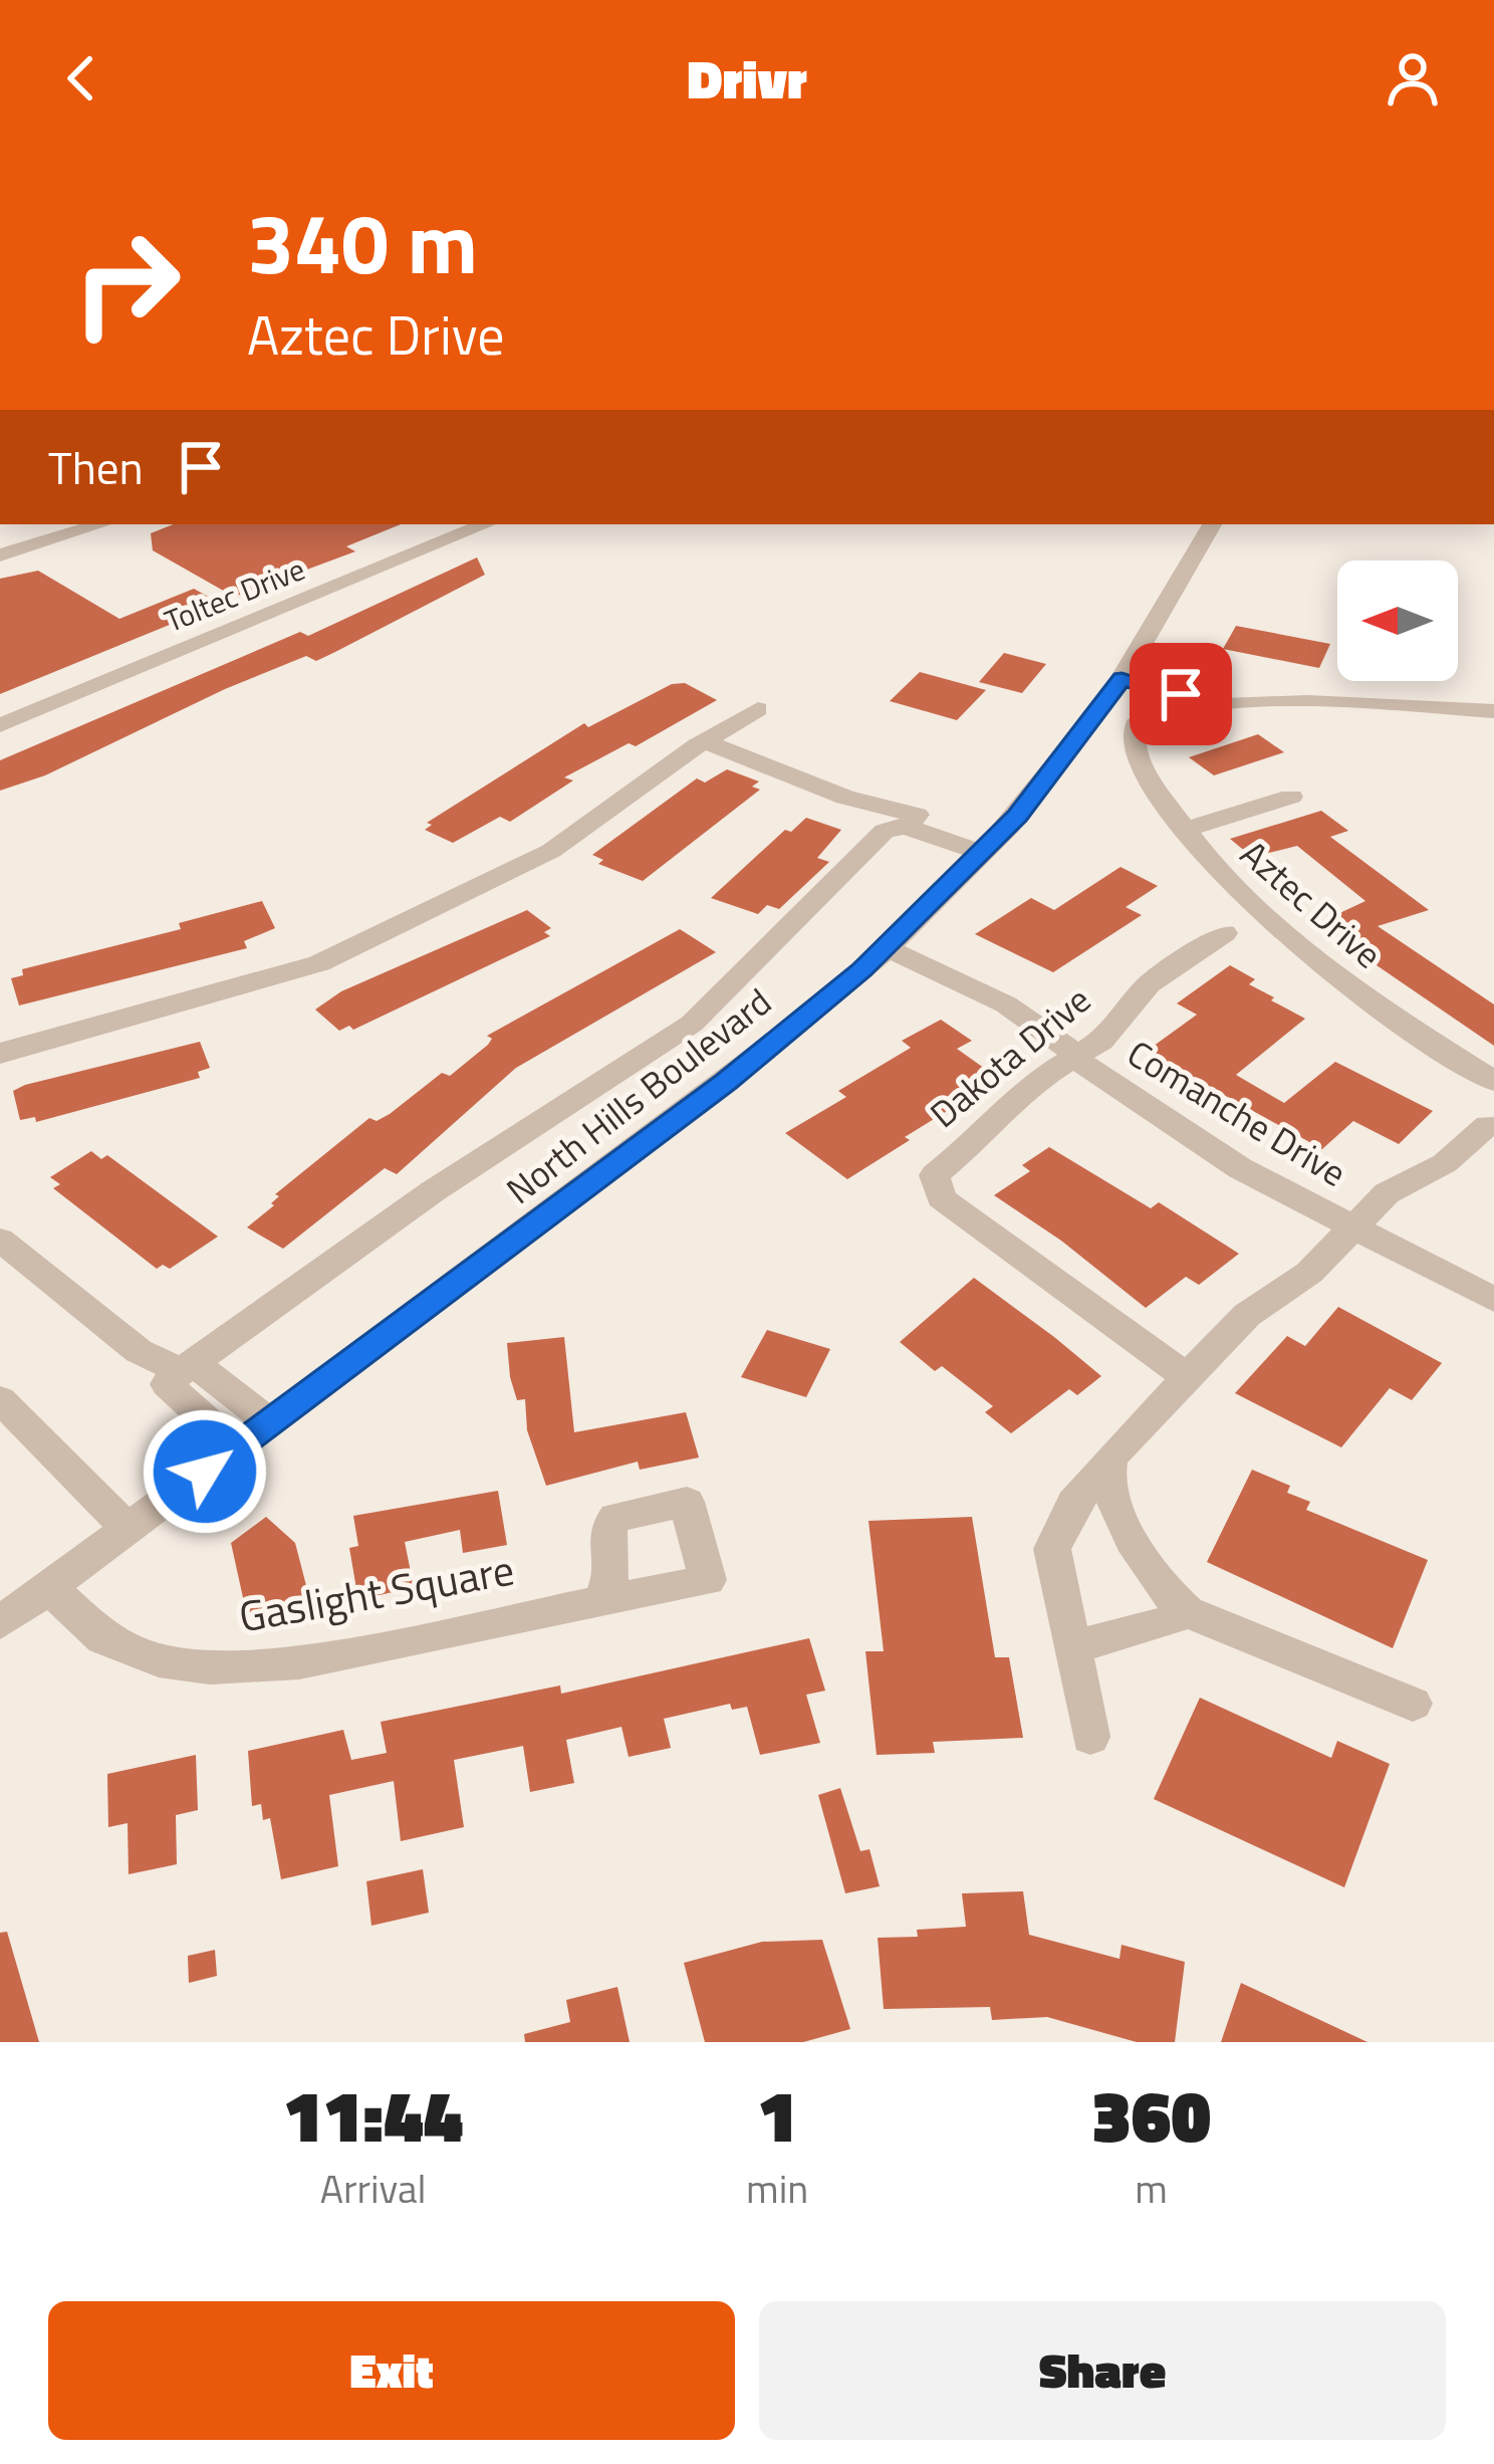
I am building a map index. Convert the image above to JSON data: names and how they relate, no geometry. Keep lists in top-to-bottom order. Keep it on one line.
{"streets":{"street":["Toltec Drive","Aztec Drive","Dakota Drive","North Hills Boulevard","Comanche Drive","Gaslight Square"]},"crossings":[["Aztec Drive","North Hills Boulevard"],["Dakota Drive","Comanche Drive"],["North Hills Boulevard","Comanche Drive"],["North Hills Boulevard","Gaslight Square"]],"north":"left","page":{"header":"Drivr","turn":["340 m","Aztec Drive"],"then":"Then","eta":["11:44","Arrival","1","min","360","m"],"buttons":["Exit","Share"]}}
